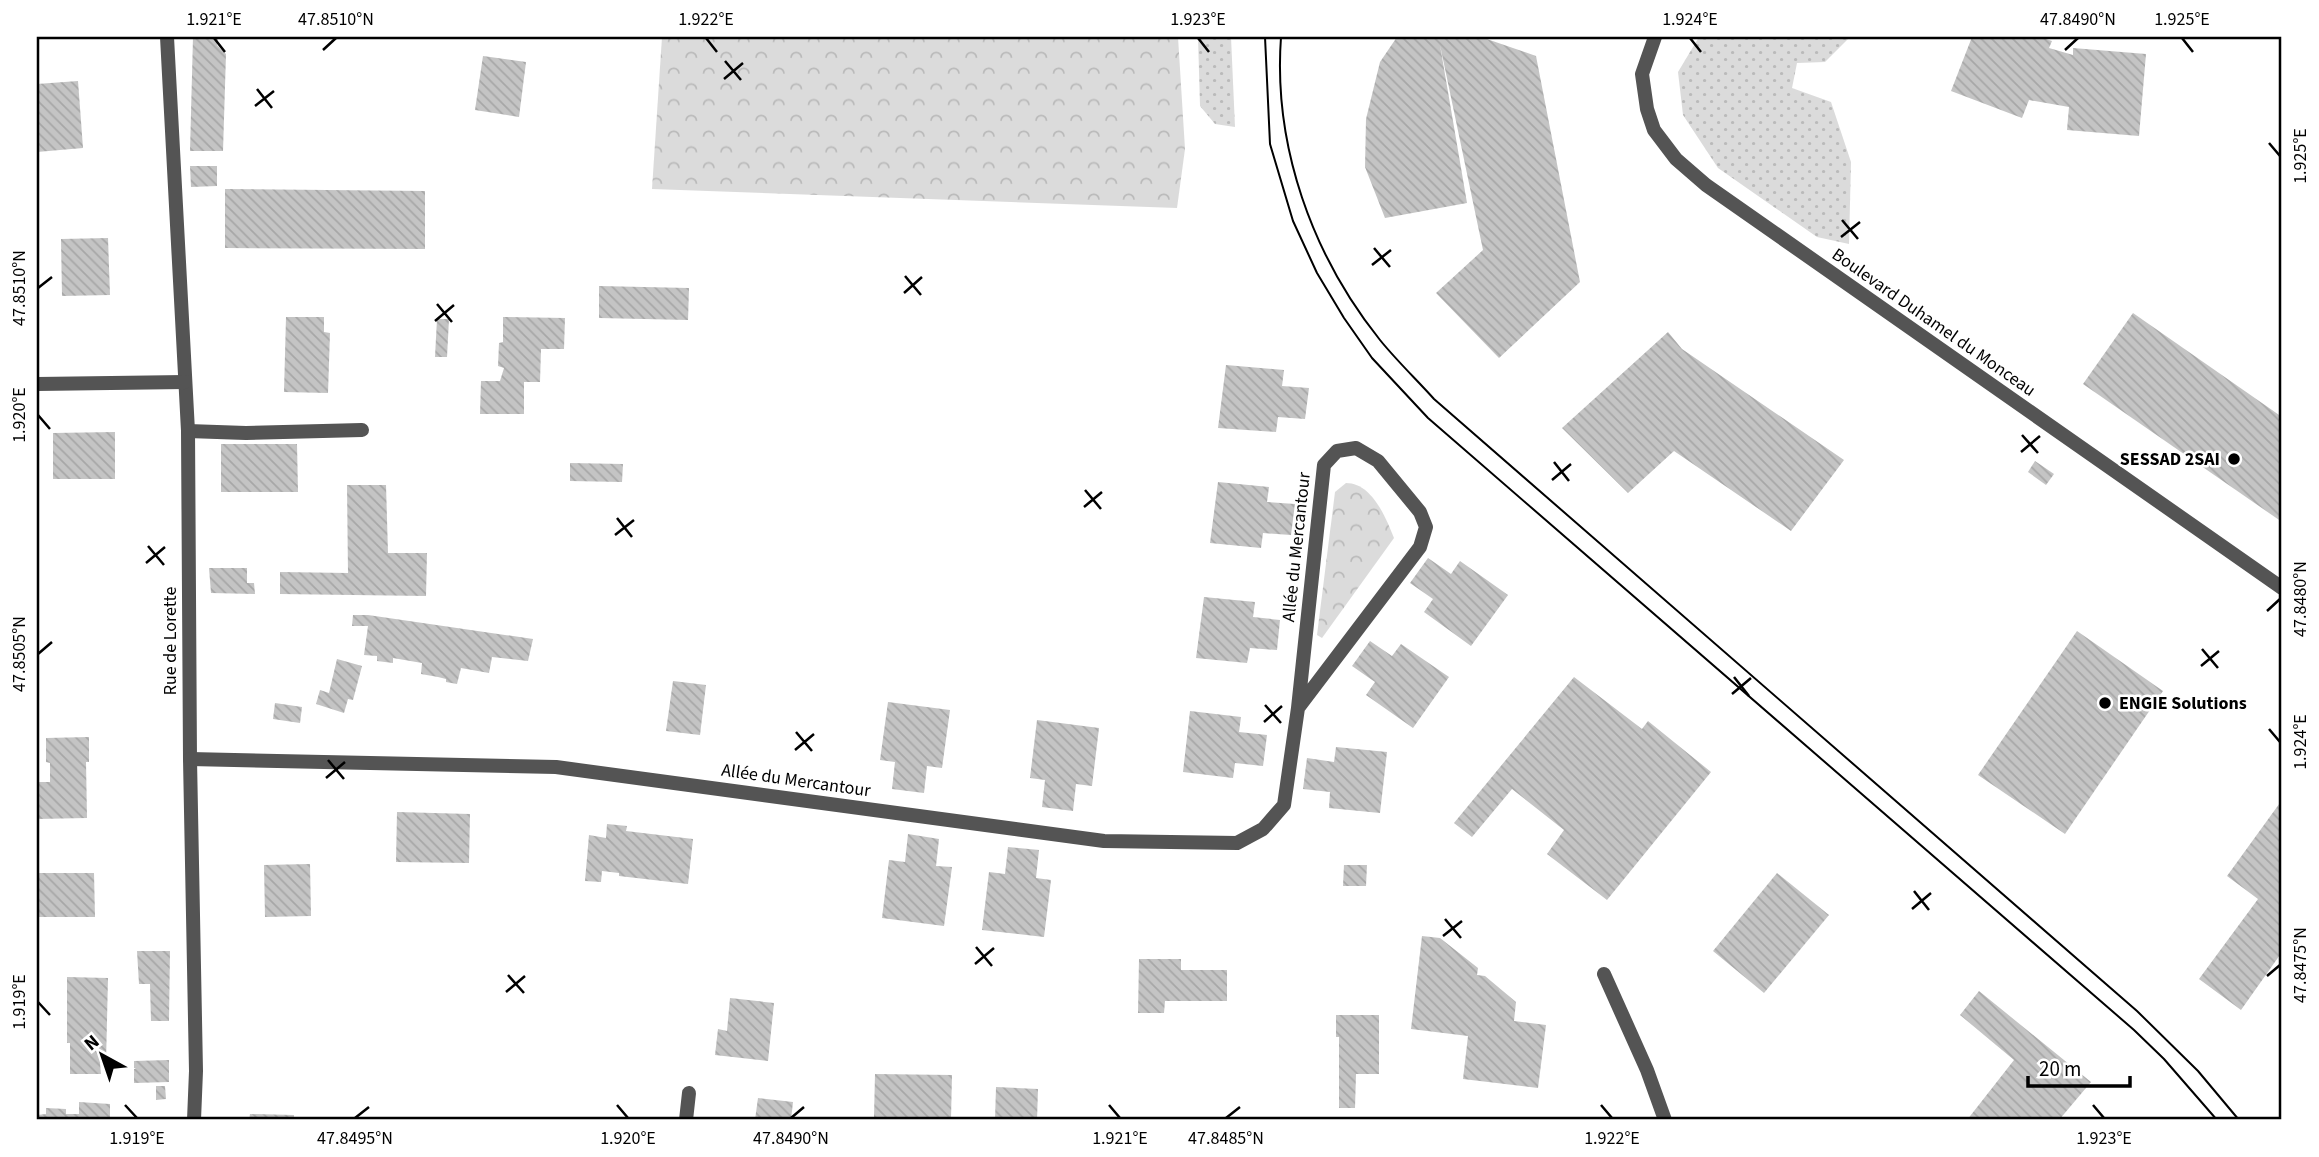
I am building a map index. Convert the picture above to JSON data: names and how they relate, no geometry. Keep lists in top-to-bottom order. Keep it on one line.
{"streets":{"street":["Boulevard Duhamel du Monceau","Allée du Mercantour","Rue de Lorette"]},"crossings":[["Allée du Mercantour","Rue de Lorette"]],"places":["SESSAD 2SAI","ENGIE Solutions"],"scale_bar":"20 m","north":"top left","coordinates":["1.921°E","47.8510°N","1.922°E","1.923°E","1.924°E","47.8490°N","1.925°E","1.920°E","47.8480°N","47.8505°N","47.8475°N","1.919°E","47.8495°N","47.8485°N"]}
